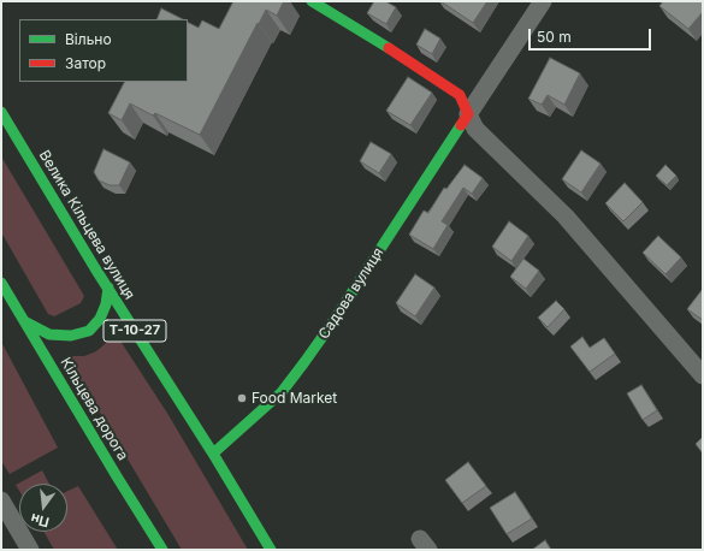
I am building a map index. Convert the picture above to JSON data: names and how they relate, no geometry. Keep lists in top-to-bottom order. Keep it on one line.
{"streets":{"main road":["Велика Кільцева вулиця","Садова вулиця","Т-10-27","Кільцева дорога"]},"crossings":[["Велика Кільцева вулиця","Садова вулиця"]],"places":["Food Market"],"legend":["Вільно","Затор"],"scale_bar":"50 m","north":"bottom"}
